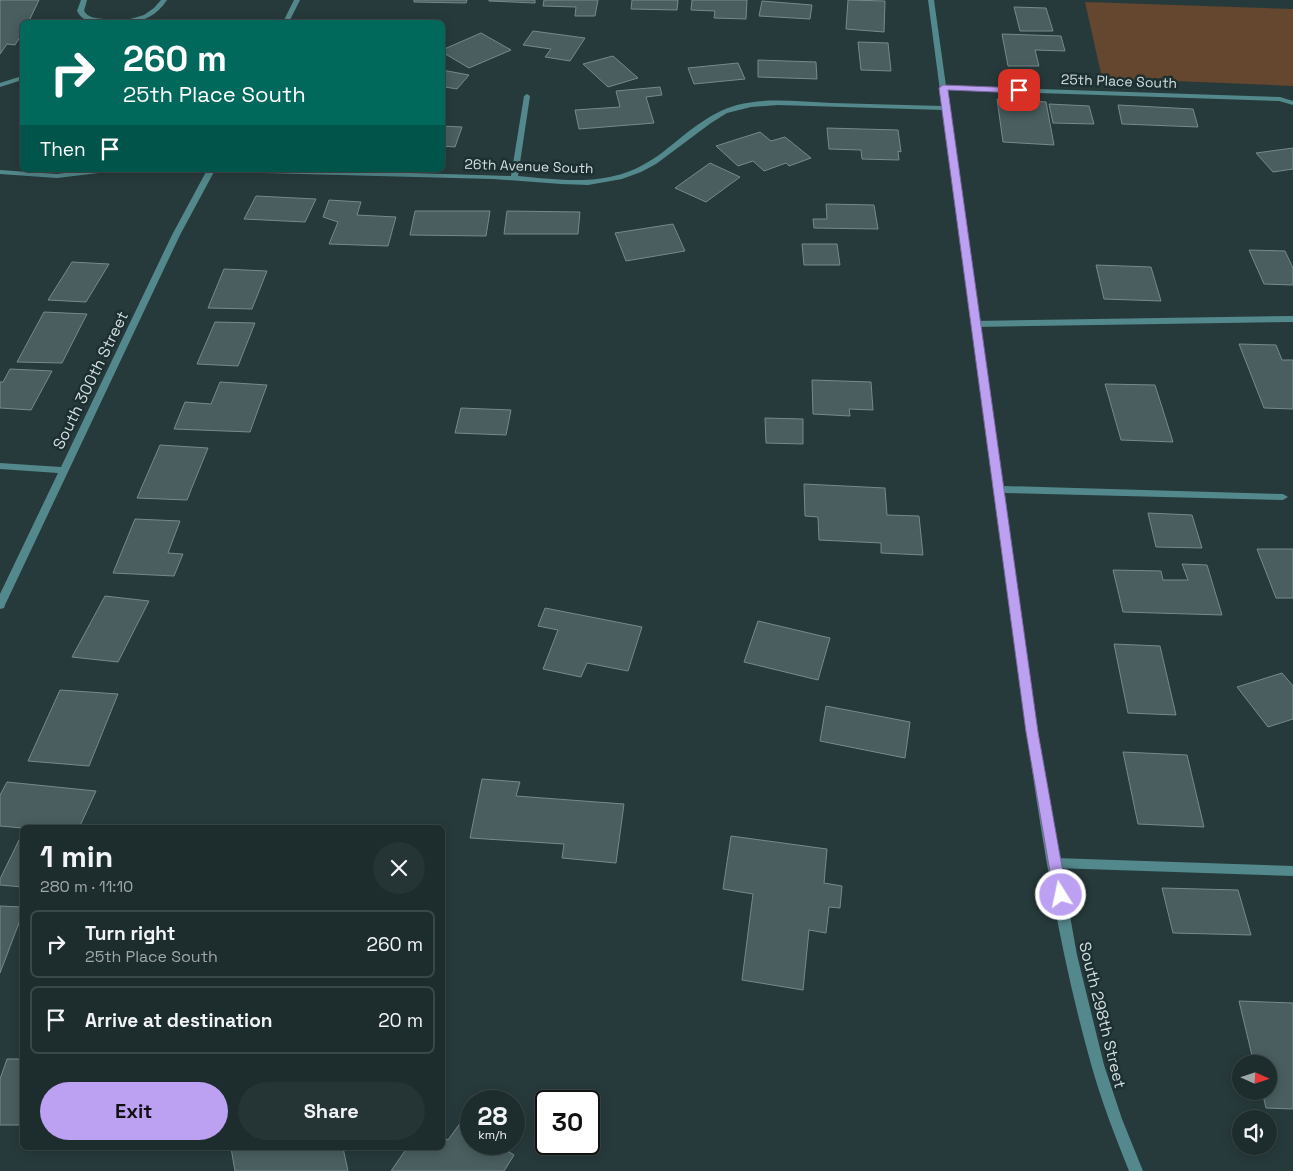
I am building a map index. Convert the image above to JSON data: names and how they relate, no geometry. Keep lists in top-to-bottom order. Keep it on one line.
{"streets":{"street":["25th Place South","26th Avenue South","South 300th Street","South 298th Street"]},"crossings":[["25th Place South","South 298th Street"],["26th Avenue South","South 298th Street"]],"north":"right","page":{"turn":["260 m","25th Place South"],"then":"Then","heading":["1 min","280 m · 11:10"],"list":[{"name":"Turn right","note":"25th Place South","value":"260 m"},{"name":"Arrive at destination","value":"20 m"}],"buttons":["Exit","Share"],"speed":"28 km/h","limit":"30"}}
